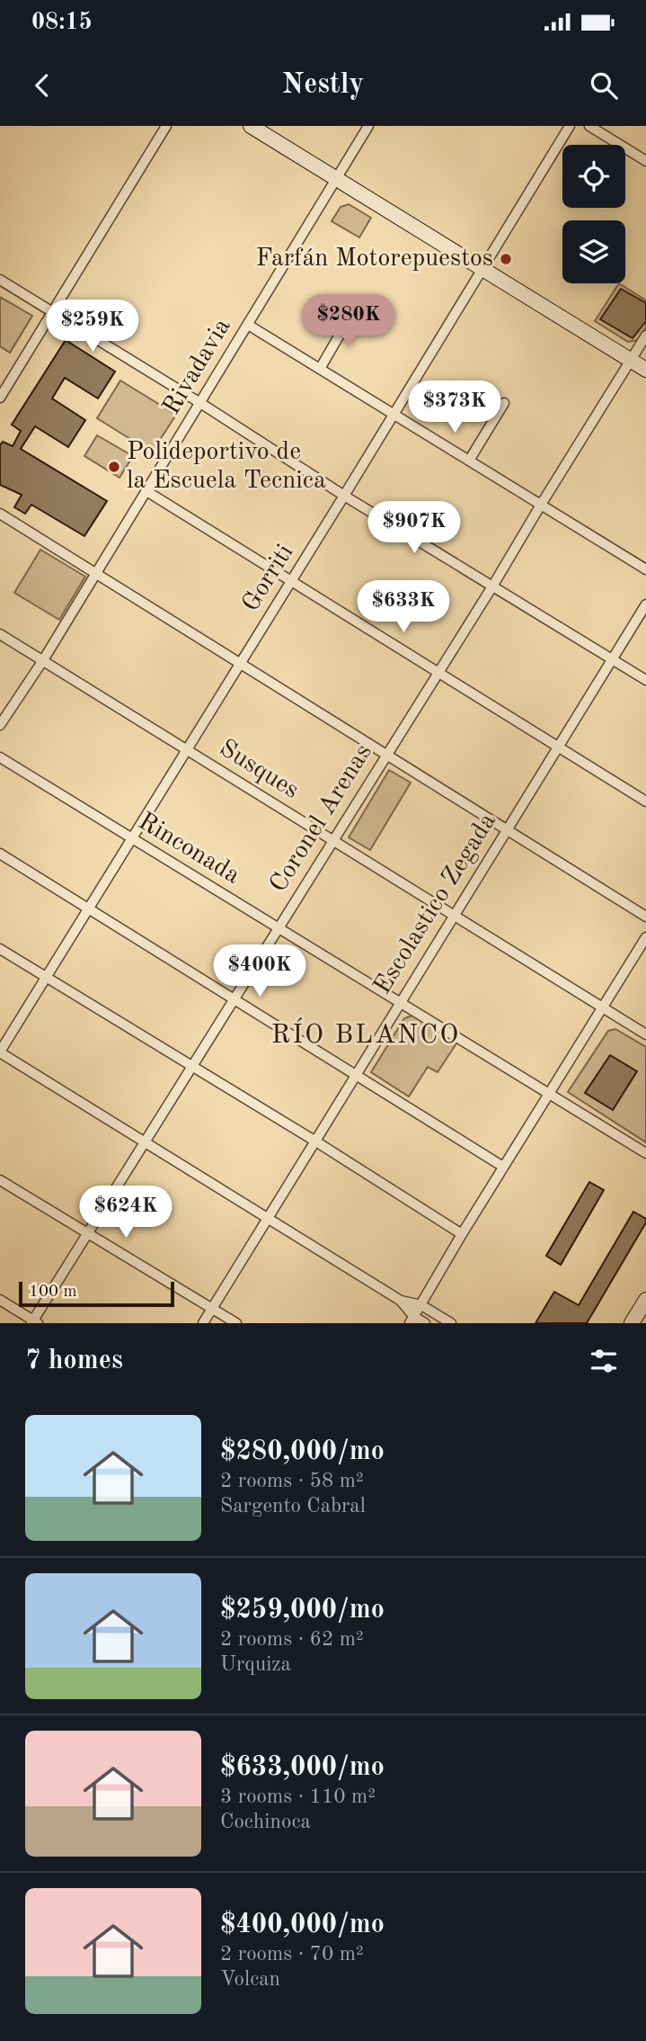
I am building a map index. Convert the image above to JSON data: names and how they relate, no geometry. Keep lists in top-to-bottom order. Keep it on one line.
{"streets":{"street":["Rivadavia","Gorriti","Susques","Coronel Arenas","Rinconada","Escolastico Zegada"]},"crossings":[["Rivadavia","Susques"],["Gorriti","Susques"],["Gorriti","Rinconada"],["Susques","Coronel Arenas"],["Susques","Escolastico Zegada"],["Coronel Arenas","Rinconada"],["Rinconada","Escolastico Zegada"]],"districts":["RÍO BLANCO"],"places":["Farfán Motorepuestos","Polideportivo de la Escuela Tecnica"],"scale_bar":"100 m","page":{"status":"08:15","header":"Nestly","price":["$280K","$259K","$373K","$907K","$633K","$400K","$624K"],"scale":"100 m","heading":"7 homes","list":[{"name":"$280,000/mo","note":"2 rooms · 58 m² · Sargento Cabral"},{"name":"$259,000/mo","note":"2 rooms · 62 m² · Urquiza"},{"name":"$633,000/mo","note":"3 rooms · 110 m² · Cochinoca"},{"name":"$400,000/mo","note":"2 rooms · 70 m² · Volcan"}]}}
